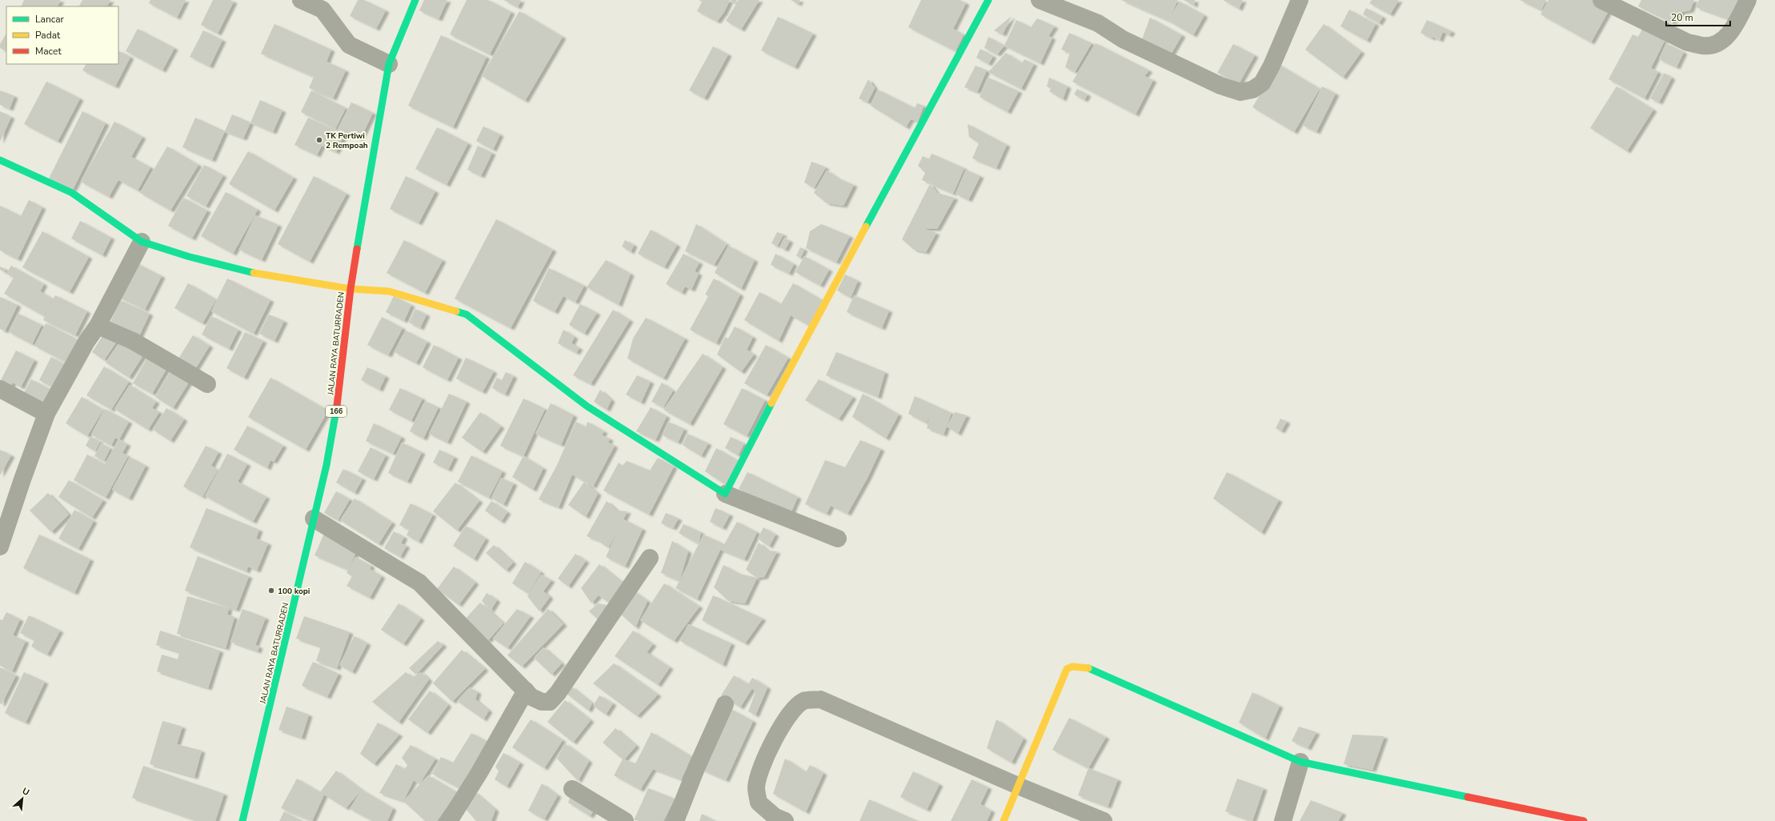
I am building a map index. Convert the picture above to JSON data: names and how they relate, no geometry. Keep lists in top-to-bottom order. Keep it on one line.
{"streets":{"street":["JALAN RAYA BATURRADEN","166"]},"places":["TK Pertiwi 2 Rempoah","100 kopi"],"legend":["Lancar","Padat","Macet"],"scale_bar":"20 m","north":"top right"}
